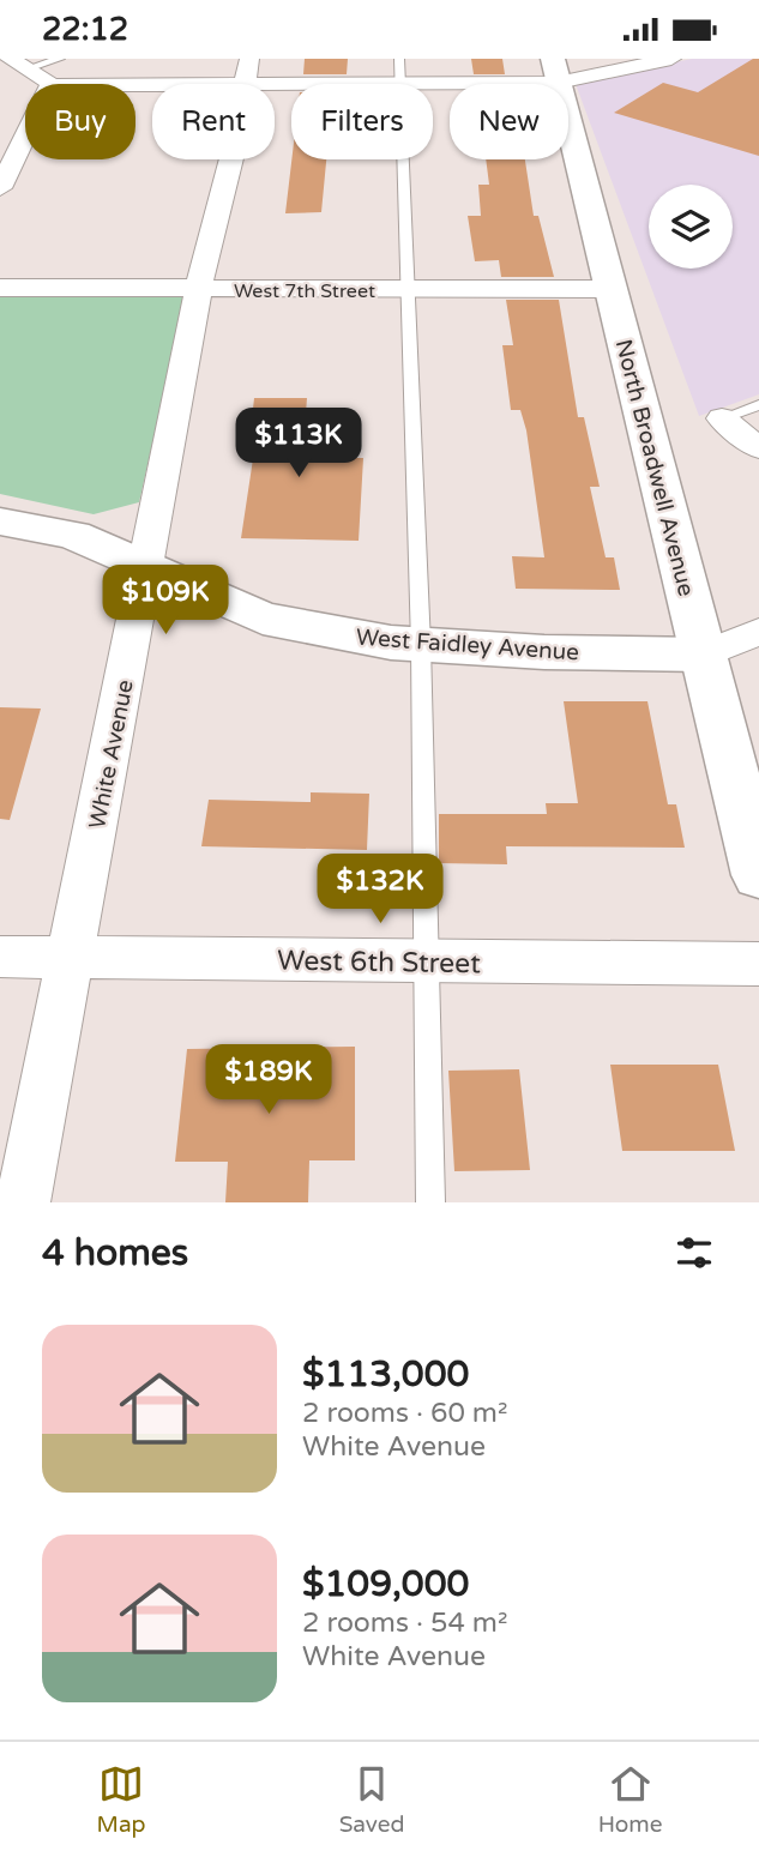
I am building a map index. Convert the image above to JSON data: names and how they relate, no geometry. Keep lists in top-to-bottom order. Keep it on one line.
{"streets":{"main road":["North Broadwell Avenue","West Faidley Avenue"],"street":["West 7th Street","White Avenue","West 6th Street"]},"crossings":[["West 7th Street","North Broadwell Avenue"],["West 7th Street","White Avenue"],["North Broadwell Avenue","West Faidley Avenue"],["West Faidley Avenue","White Avenue"],["White Avenue","West 6th Street"]],"page":{"status":"22:12","chip":["Buy","Rent","Filters","New"],"price":["$113K","$109K","$132K","$189K"],"heading":"4 homes","list":[{"name":"$113,000","note":"2 rooms · 60 m² · White Avenue"},{"name":"$109,000","note":"2 rooms · 54 m² · White Avenue"}],"tabs":["Map","Saved","Home"]}}
